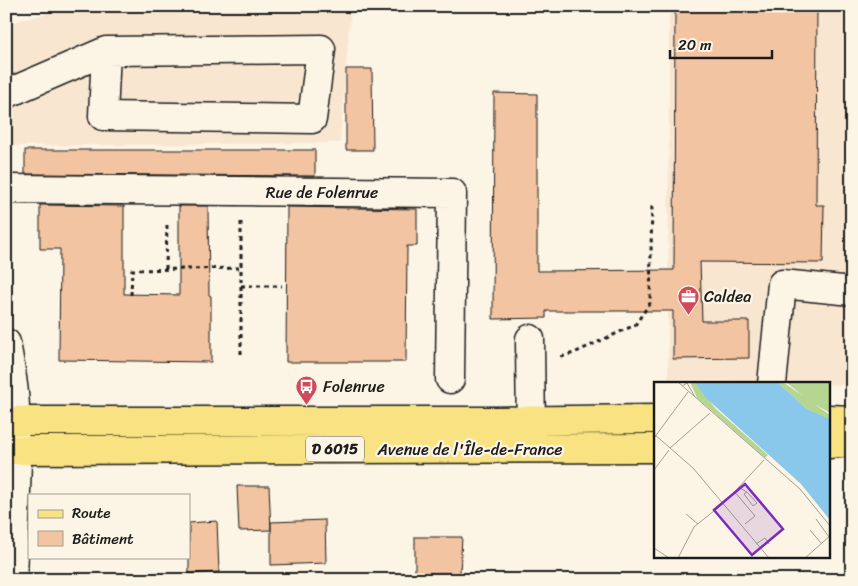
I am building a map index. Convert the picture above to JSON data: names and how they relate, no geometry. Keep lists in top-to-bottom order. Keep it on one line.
{"streets":{"main road":["D 6015","Avenue de l'Île-de-France"],"street":["Rue de Folenrue"]},"places":{"office":["Caldea"],"bus stop":["Folenrue"]},"legend":["Route","Bâtiment"],"scale_bar":"20 m"}
